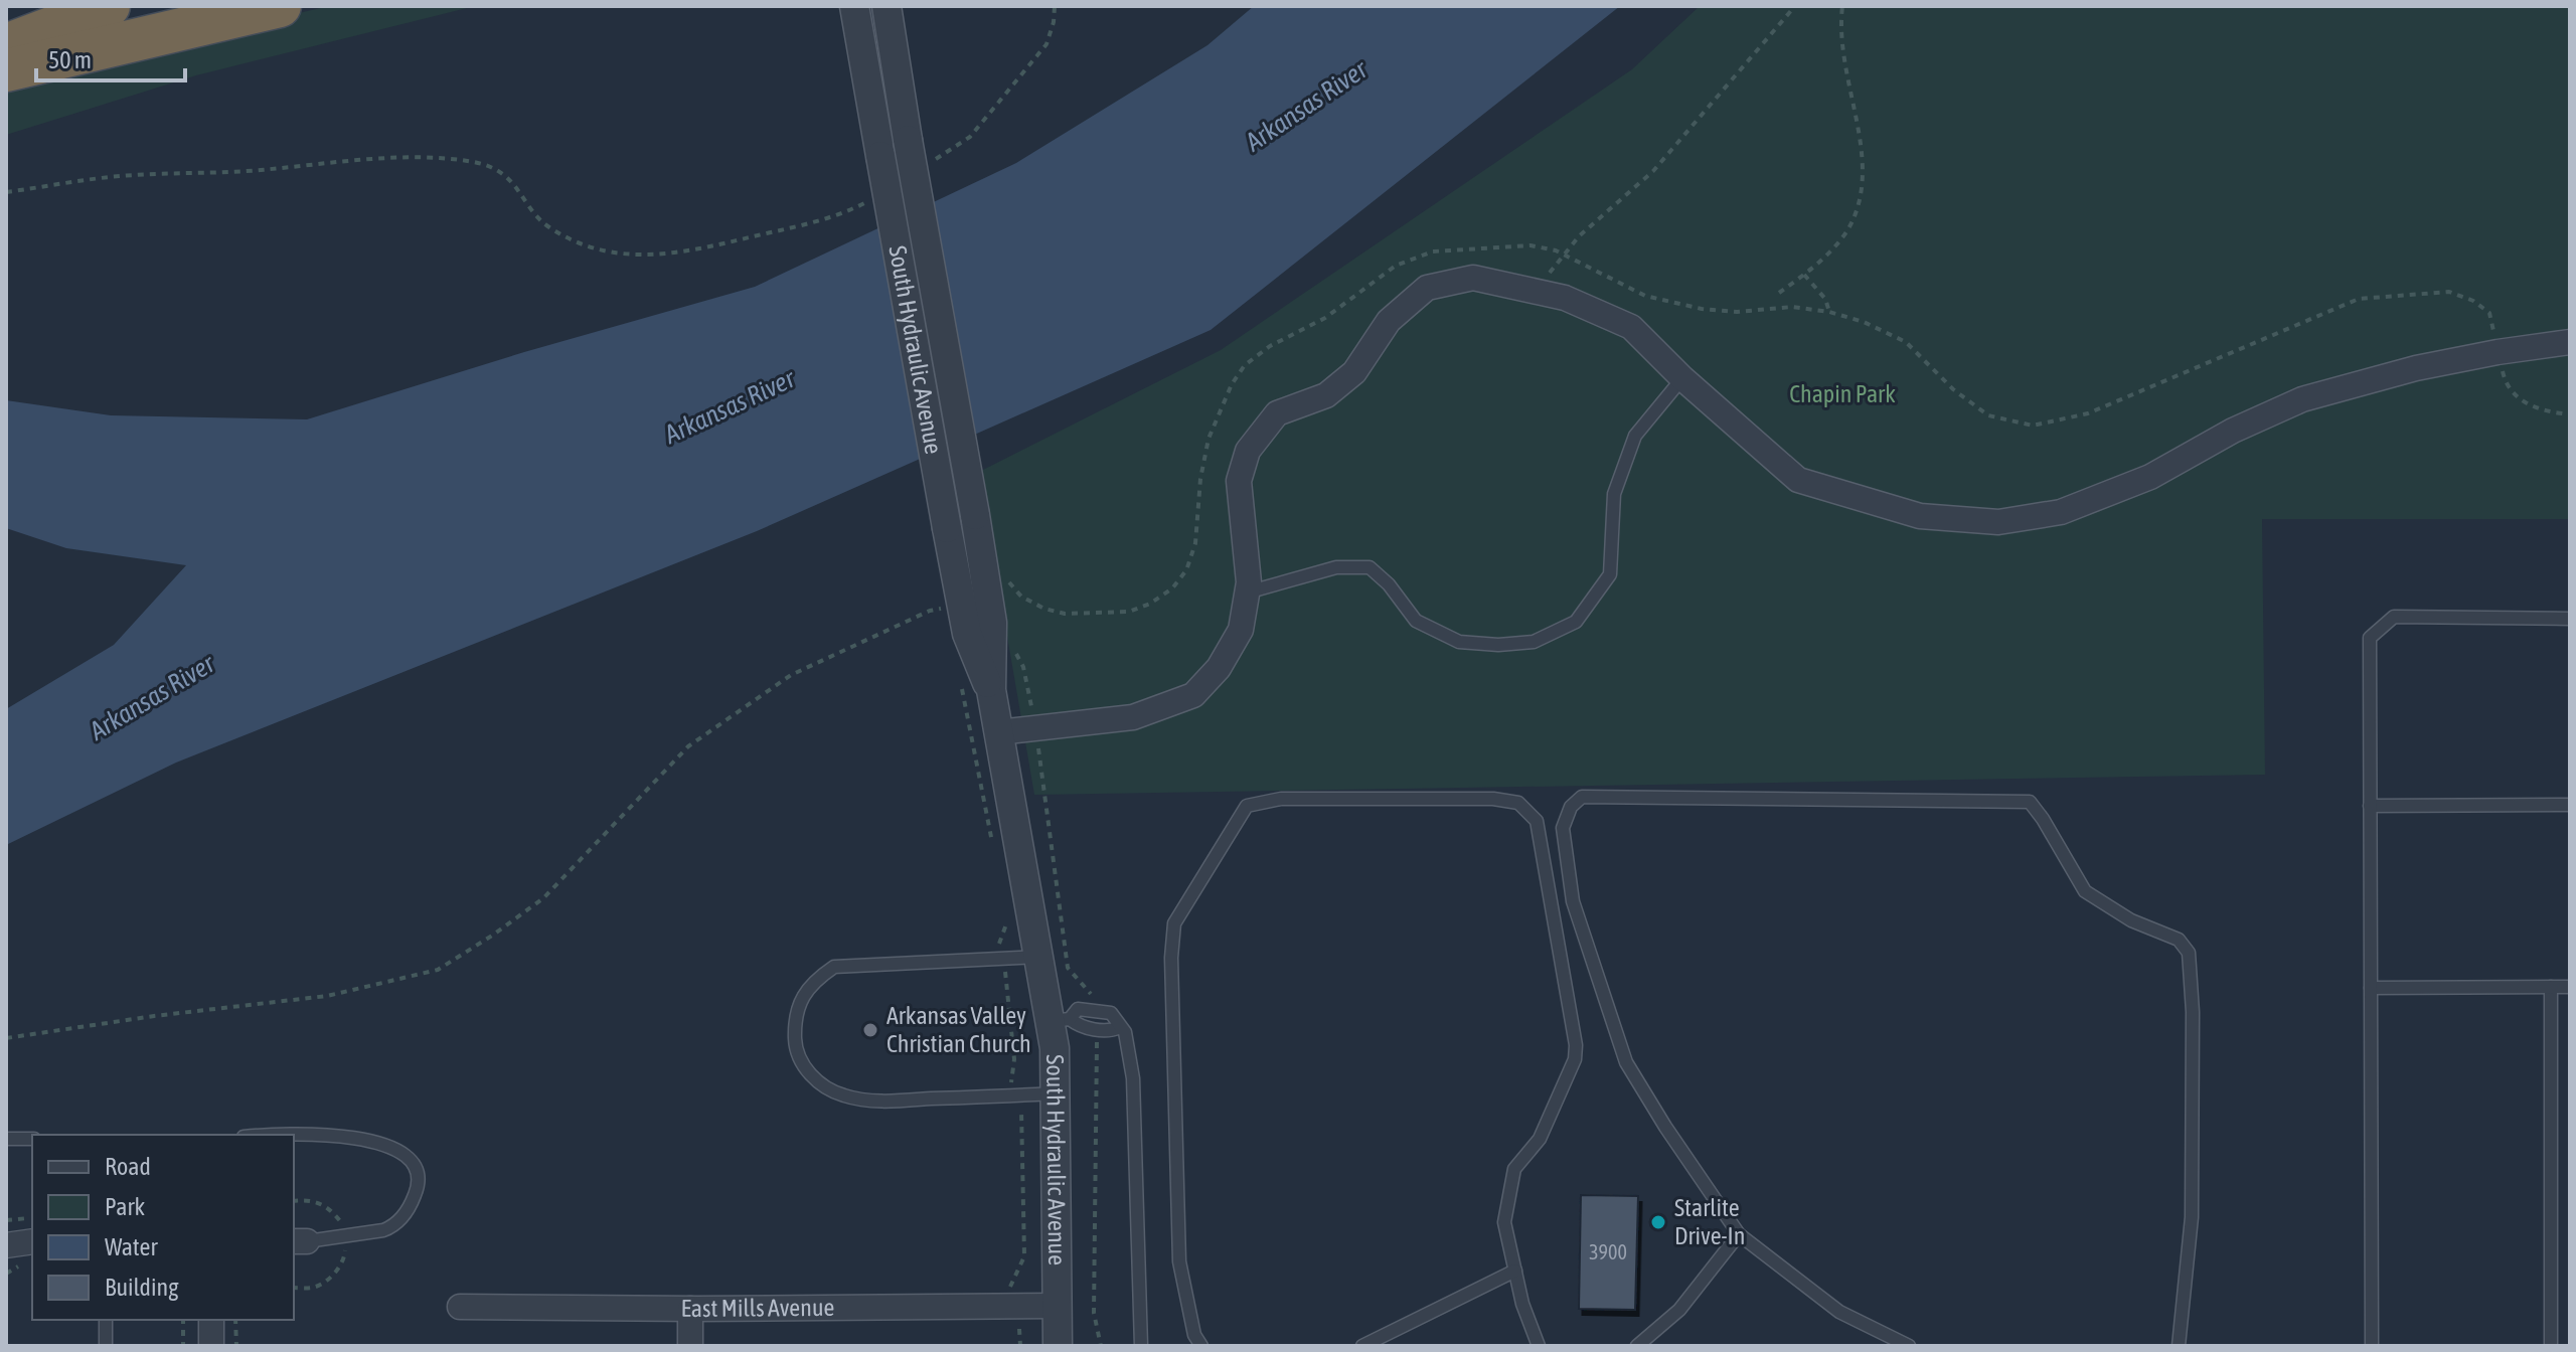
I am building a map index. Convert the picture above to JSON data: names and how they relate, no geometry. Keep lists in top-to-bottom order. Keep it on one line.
{"streets":{"street":["South Hydraulic Avenue","East Mills Avenue"]},"crossings":[["South Hydraulic Avenue","East Mills Avenue"]],"water":["Arkansas River"],"parks":["Chapin Park"],"places":["Arkansas Valley Christian Church","Starlite Drive-In"],"house_numbers":["3900"],"legend":["Road","Park","Water","Building"],"scale_bar":"50 m"}
